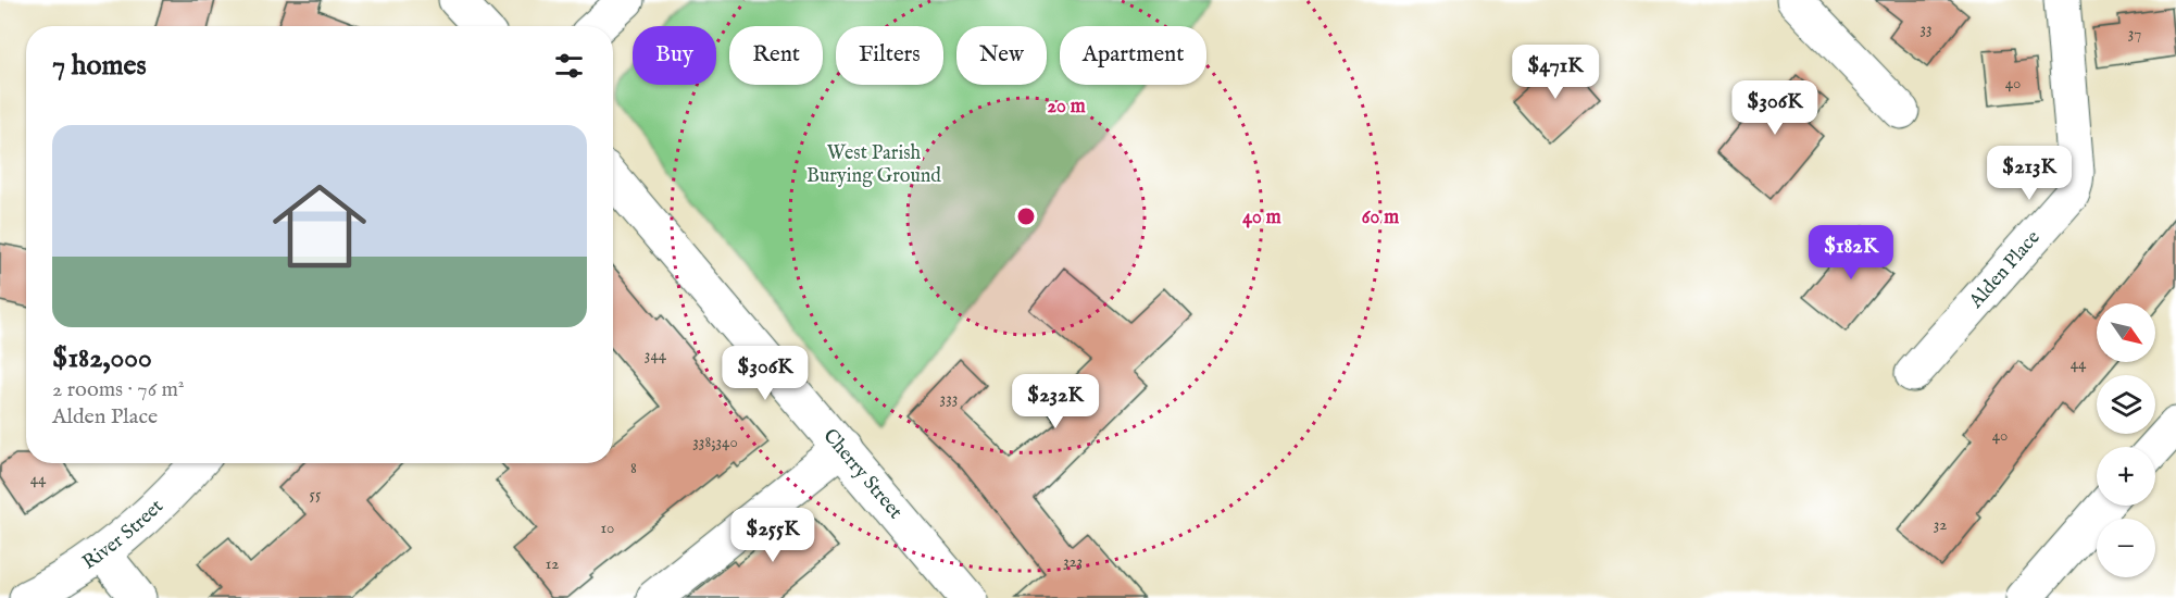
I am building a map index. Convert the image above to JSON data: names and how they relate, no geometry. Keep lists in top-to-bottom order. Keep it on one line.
{"streets":{"street":["Alden Place","Cherry Street","River Street"]},"parks":["West Parish Burying Ground"],"house_numbers":["33","37","40","344","44","333","40","338;340","8","44","55","32","10","323","12"],"north":"bottom right","page":{"chip":["Buy","Rent","Filters","New","Apartment"],"heading":"7 homes","price":["$471K","$306K","$213K","$182K","$306K","$232K","$255K"],"list":[{"name":"$182,000","note":"2 rooms · 76 m² · Alden Place"}],"map_buttons":["+","−"]},"rings":["20 m","40 m","60 m"]}
